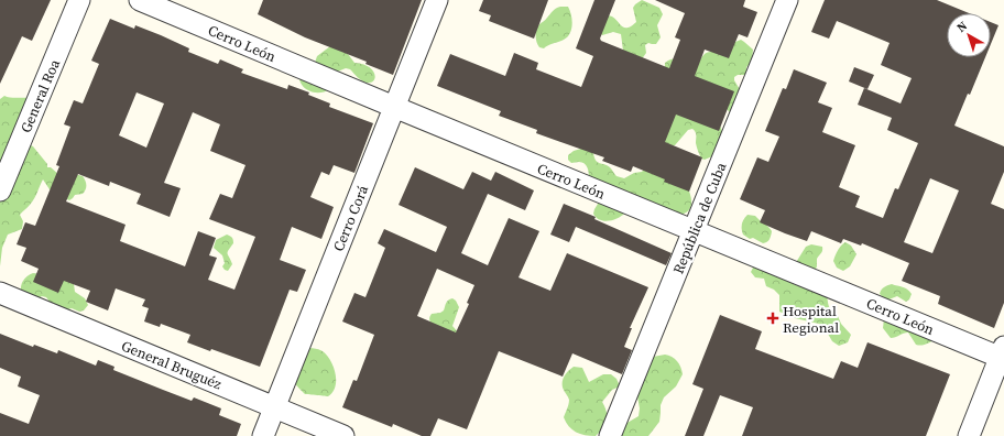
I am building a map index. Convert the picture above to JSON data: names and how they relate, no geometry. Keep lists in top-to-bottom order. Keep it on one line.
{"streets":{"street":["Cerro León","General Roa","Cerro Corá","República de Cuba","General Bruguéz"]},"crossings":[["Cerro León","Cerro Corá"],["Cerro León","República de Cuba"],["Cerro Corá","General Bruguéz"]],"places":{"health":["Hospital Regional"]},"north":"top left"}
